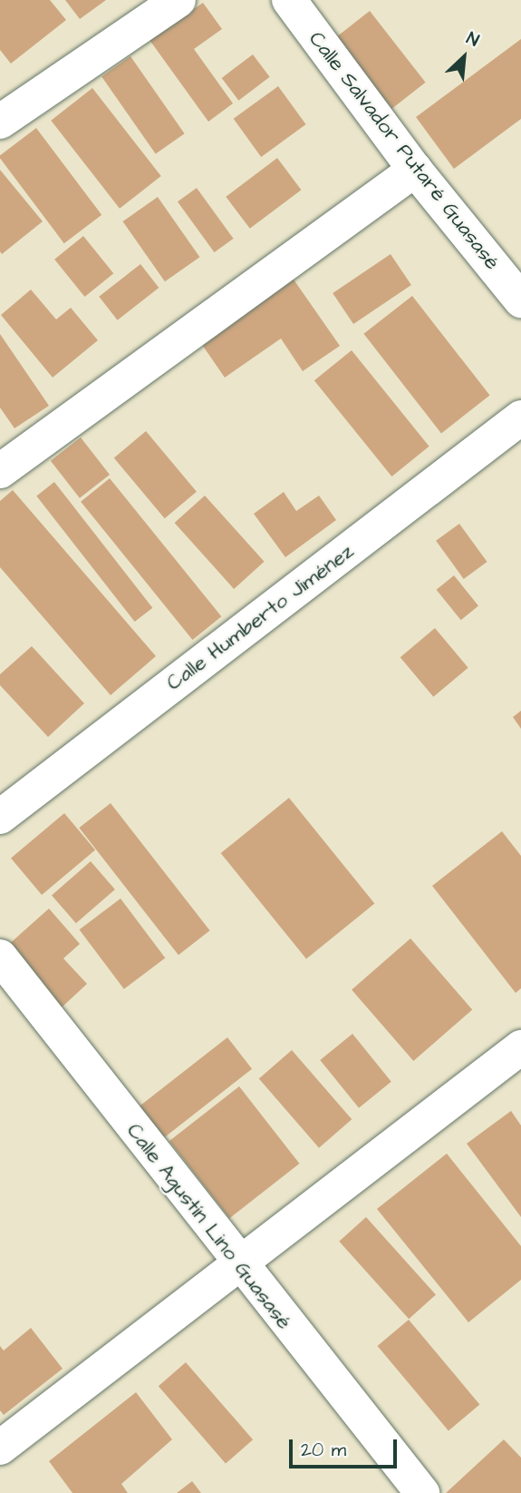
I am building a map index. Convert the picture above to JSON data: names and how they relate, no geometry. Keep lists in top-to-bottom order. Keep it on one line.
{"streets":{"street":["Calle Salvador Putaré Guasasé","Calle Humberto Jiménez","Calle Agustín Lino Guasasé"]},"scale_bar":"20 m","north":"top right"}
